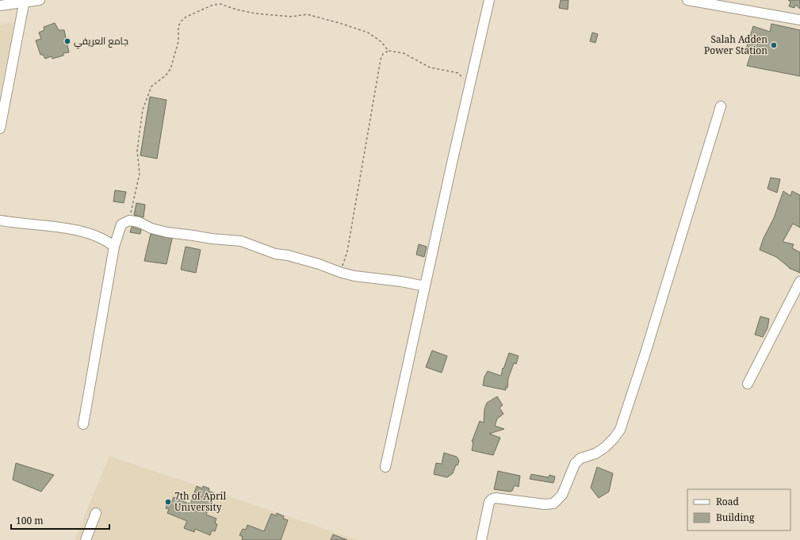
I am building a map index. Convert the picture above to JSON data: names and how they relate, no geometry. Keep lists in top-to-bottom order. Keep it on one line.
{"places":["جامع العريفي","Salah Adden Power Station","7th of April University"],"legend":["Road","Building"],"scale_bar":"100 m"}
